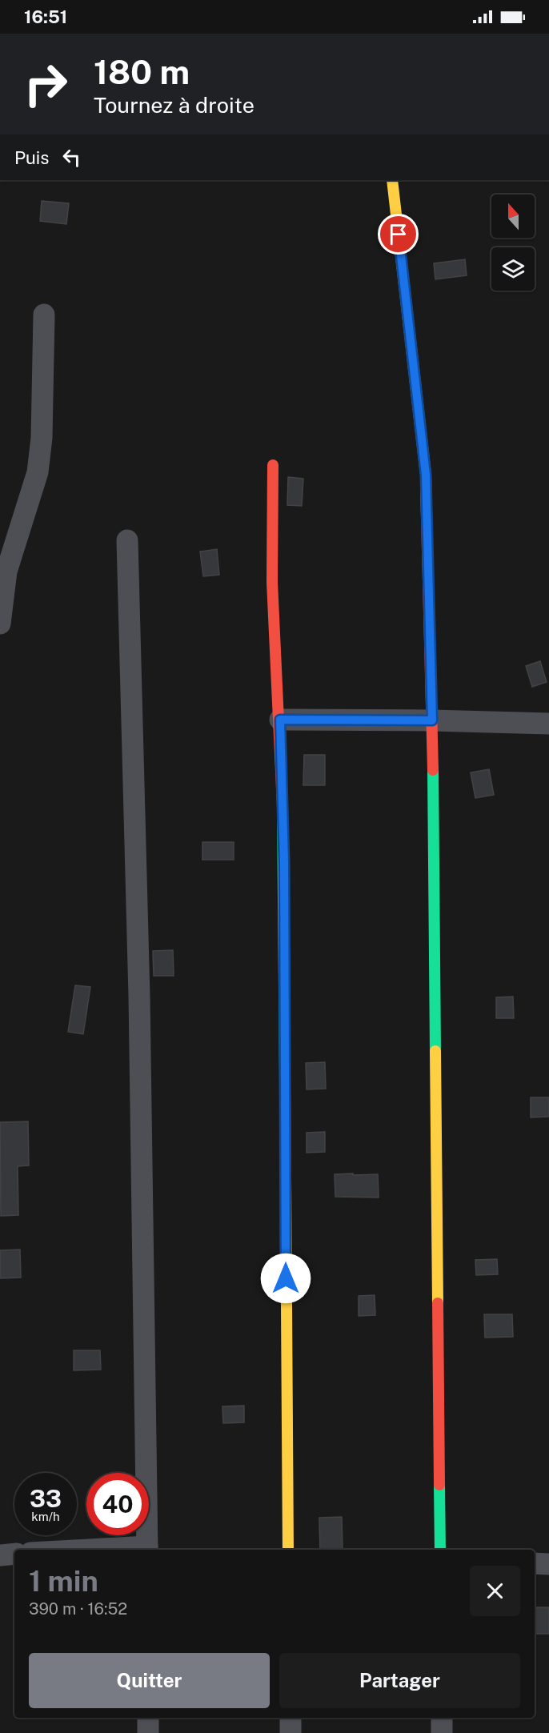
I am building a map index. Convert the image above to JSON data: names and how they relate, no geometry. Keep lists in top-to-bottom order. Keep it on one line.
{"north":"top","page":{"status":"16:51","turn":["180 m","Tournez à droite"],"then":"Puis","speed":"33 km/h","limit":"40","heading":["1 min","390 m · 16:52"],"buttons":["Quitter","Partager"]}}
